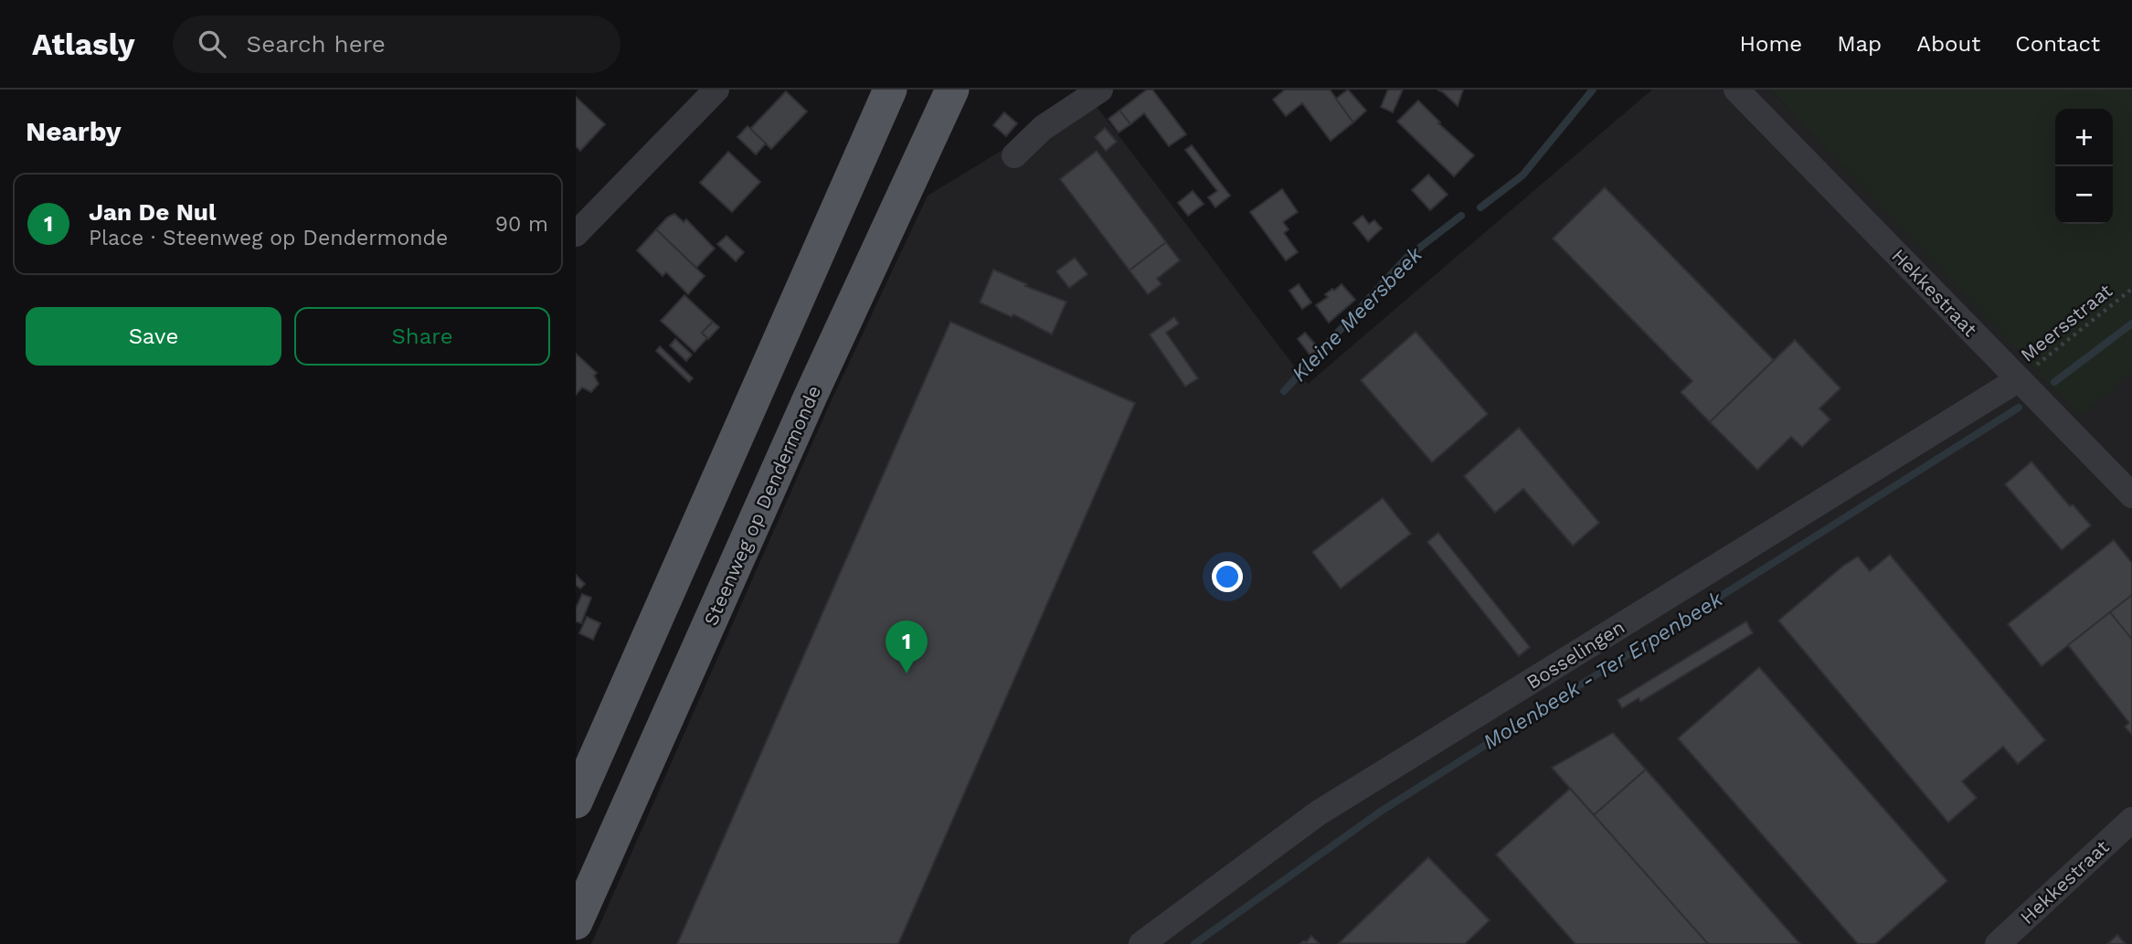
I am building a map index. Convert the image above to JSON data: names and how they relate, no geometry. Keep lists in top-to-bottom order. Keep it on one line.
{"streets":{"main road":["Steenweg op Dendermonde"],"street":["Hekkestraat","Bosselingen"],"path":["Meersstraat"]},"crossings":[["Hekkestraat","Meersstraat"],["Hekkestraat","Bosselingen"],["Meersstraat","Bosselingen"]],"water":["Kleine Meersbeek","Molenbeek - Ter Erpenbeek"],"page":{"header":"Atlasly","search":"Search here","nav":["Home","Map","About","Contact"],"heading":"Nearby","map_buttons":["+","−"],"list":[{"mark":"1","name":"Jan De Nul","note":"Place · Steenweg op Dendermonde","value":"90 m"}],"buttons":["Save","Share"],"pins":"1"}}
